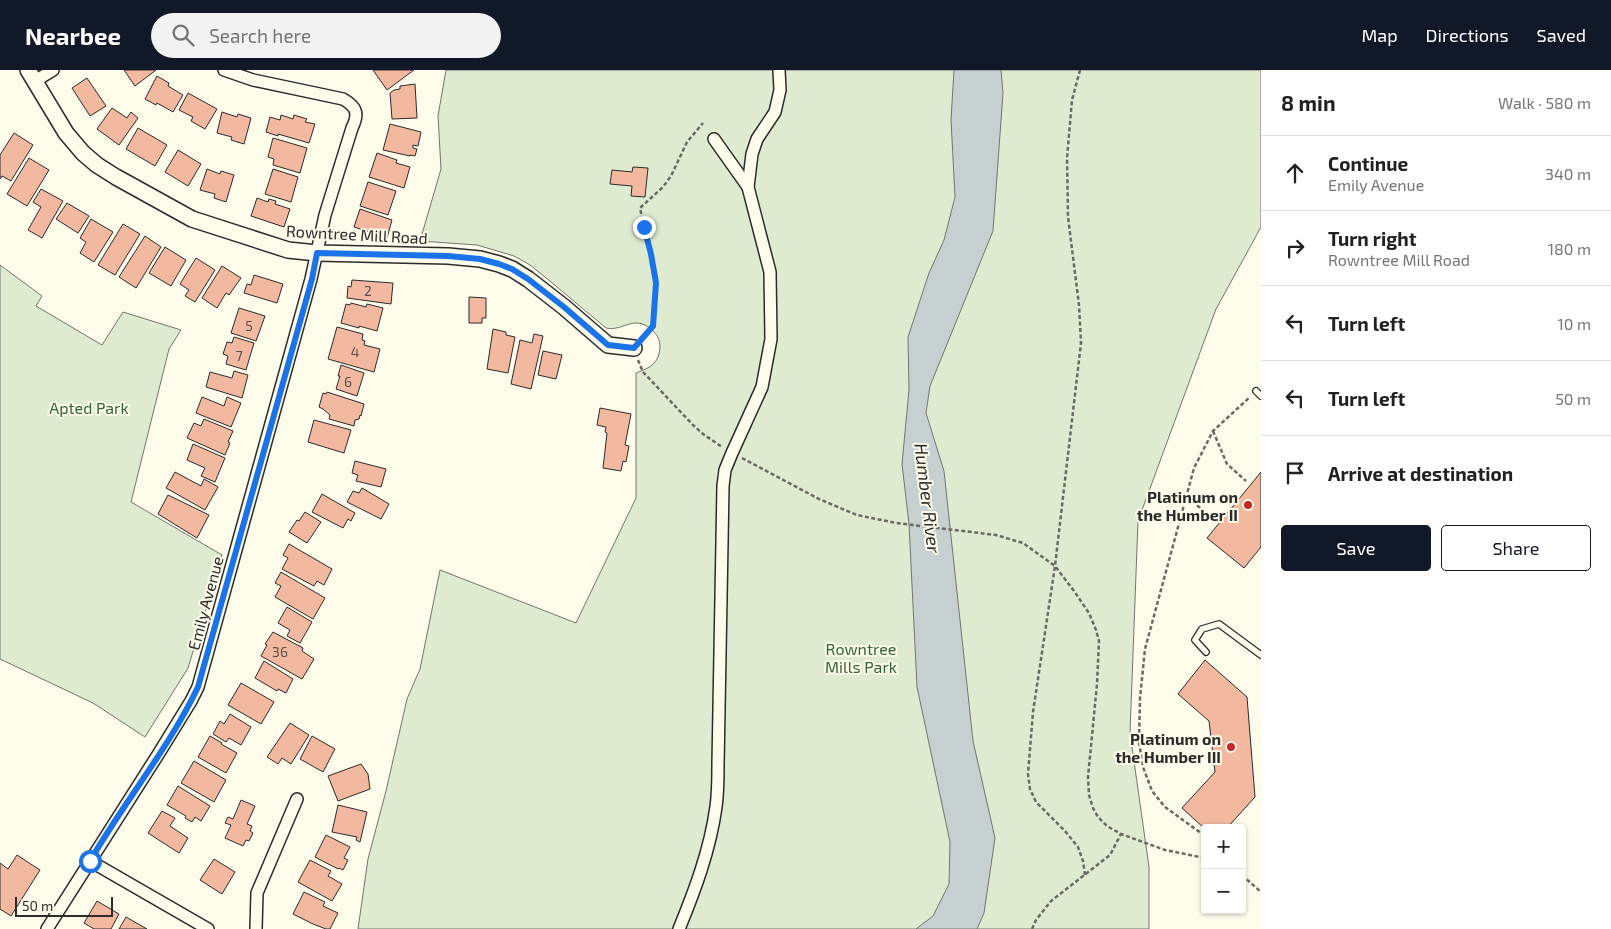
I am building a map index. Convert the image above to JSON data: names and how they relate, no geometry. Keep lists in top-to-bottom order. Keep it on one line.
{"streets":{"street":["Rowntree Mill Road","Emily Avenue"]},"crossings":[["Rowntree Mill Road","Emily Avenue"]],"water":["Humber River"],"parks":["Apted Park","Rowntree Mills Park"],"places":["Platinum on the Humber II","Platinum on the Humber III"],"house_numbers":["2","5","4","7","6","36"],"scale_bar":"50 m","page":{"header":"Nearbee","search":"Search here","nav":["Map","Directions","Saved"],"heading":["8 min","Walk · 580 m"],"list":[["Continue","Emily Avenue","340 m"],["Turn right","Rowntree Mill Road","180 m"],["Turn left","10 m"],["Turn left","50 m"],"Arrive at destination"],"buttons":["Save","Share"],"map_buttons":["+","−"],"scale":"50 m"}}
